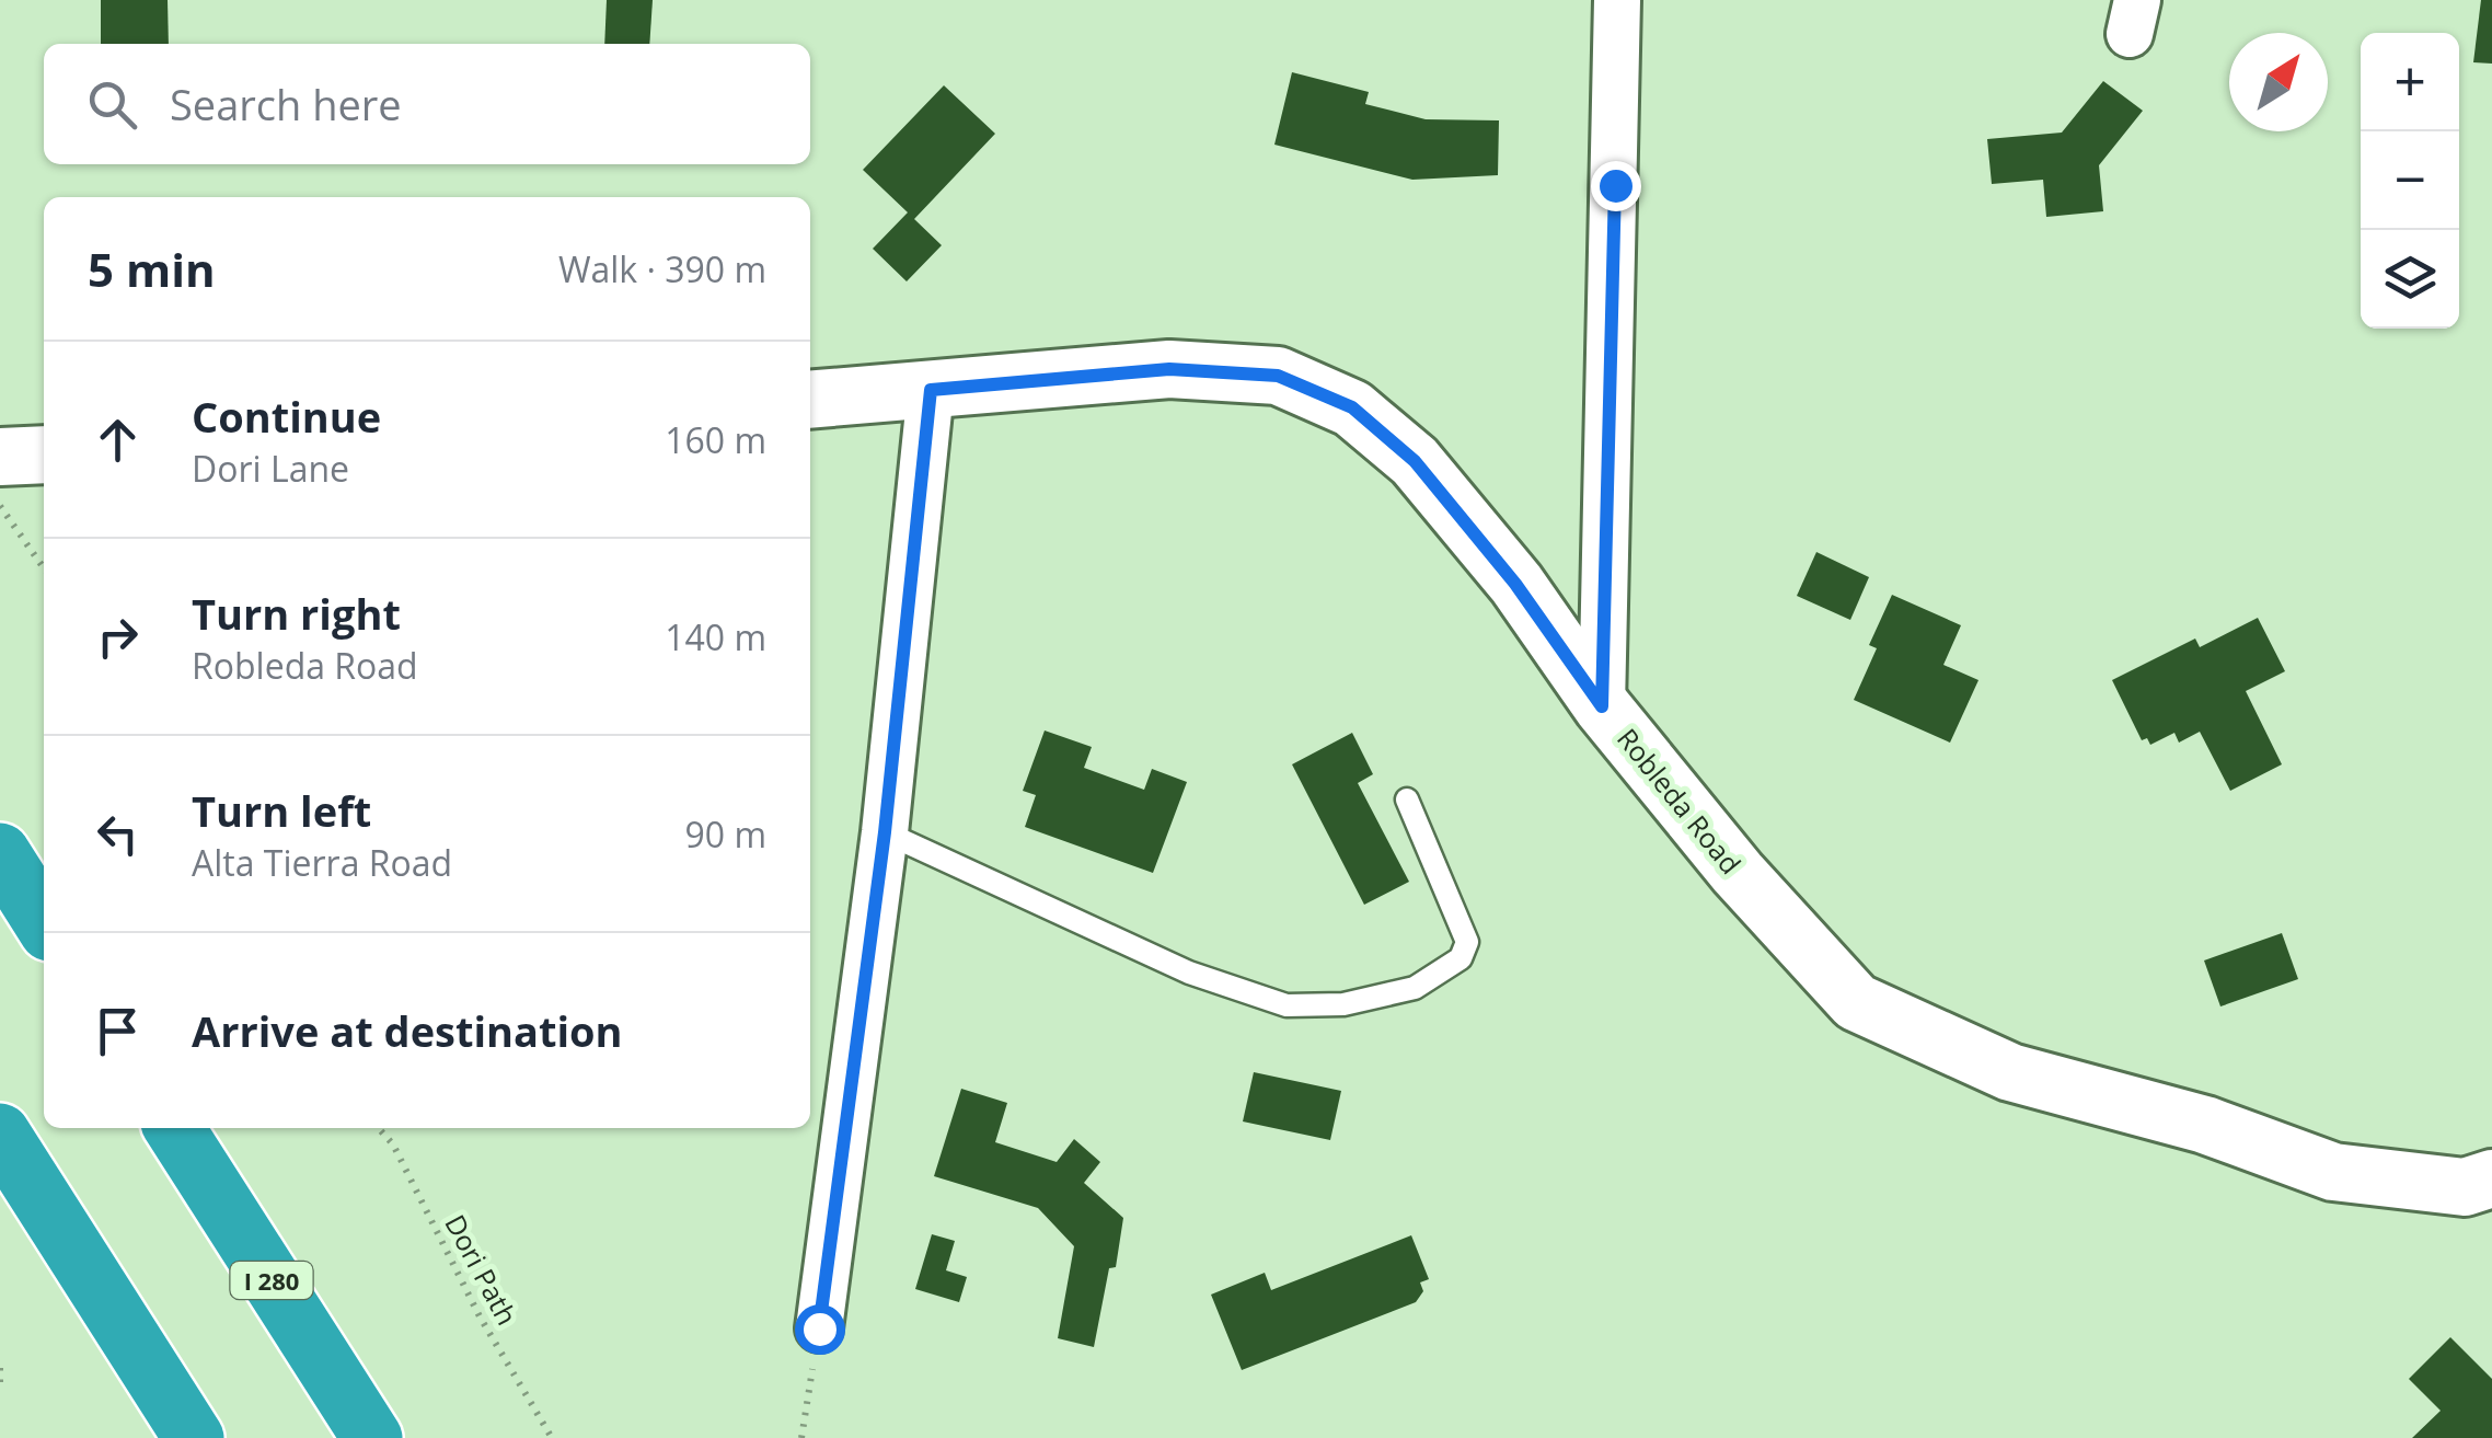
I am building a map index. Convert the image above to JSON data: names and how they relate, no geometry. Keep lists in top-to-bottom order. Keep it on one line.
{"streets":{"highway":["I 280"],"street":["Robleda Road"],"path":["Dori Path"]},"north":"top right","page":{"map_buttons":["+","−"],"search":"Search here","heading":["5 min","Walk · 390 m"],"list":[["Continue","Dori Lane","160 m"],["Turn right","Robleda Road","140 m"],["Turn left","Alta Tierra Road","90 m"],"Arrive at destination"]}}
